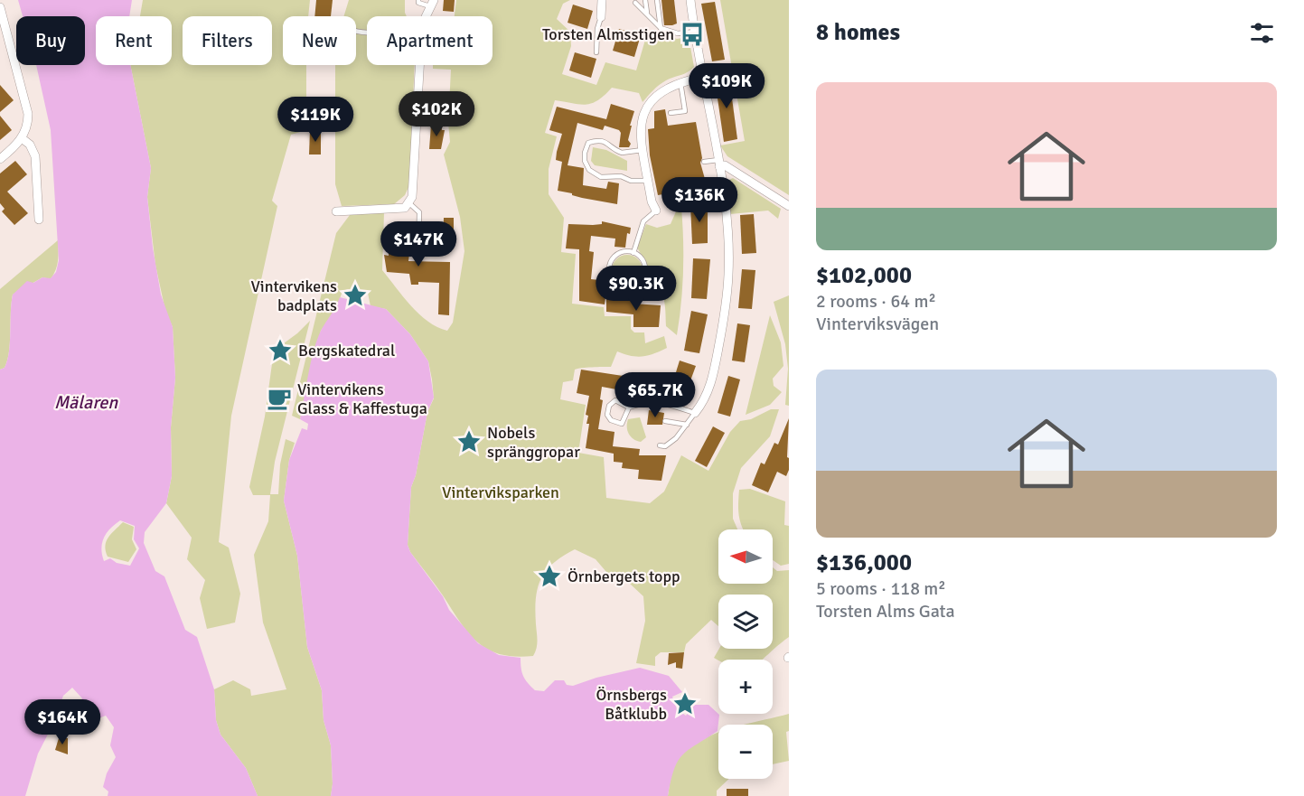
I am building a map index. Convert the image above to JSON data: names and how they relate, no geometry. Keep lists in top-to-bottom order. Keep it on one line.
{"water":["Mälaren"],"parks":["Vinterviksparken"],"places":{"bus stop":["Torsten Almsstigen"],"place":["Vintervikens badplats","Bergskatedral","Nobels spränggropar","Örnbergets topp","Örnsbergs Båtklubb"],"cafe":["Vintervikens Glass & Kaffestuga"]},"north":"left","page":{"heading":"8 homes","chip":["Buy","Rent","Filters","New","Apartment"],"price":["$109K","$102K","$119K","$136K","$147K","$90.3K","$65.7K","$164K"],"list":[{"name":"$102,000","note":"2 rooms · 64 m² · Vinterviksvägen"},{"name":"$136,000","note":"5 rooms · 118 m² · Torsten Alms Gata"}],"map_buttons":["+","−"]}}
